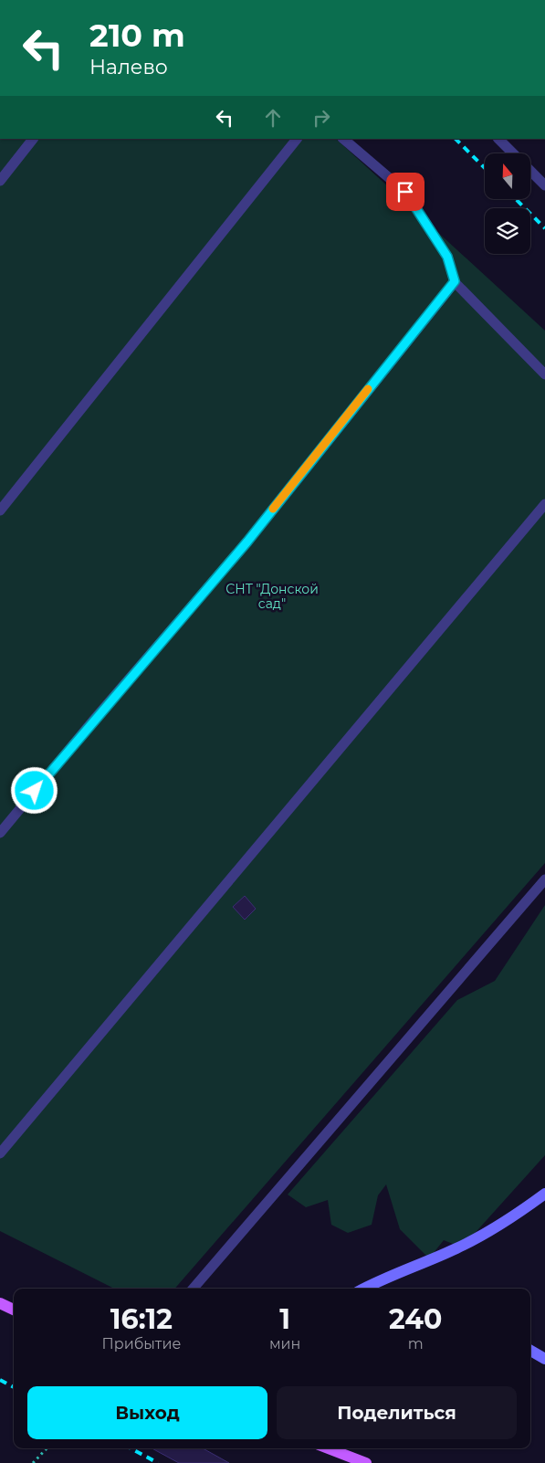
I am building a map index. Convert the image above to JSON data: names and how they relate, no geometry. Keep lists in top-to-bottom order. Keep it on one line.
{"parks":["СНТ \"Донской сад\""],"north":"top","page":{"turn":["210 m","Налево"],"eta":["16:12","Прибытие","1","мин","240","m"],"buttons":["Выход","Поделиться"]}}
